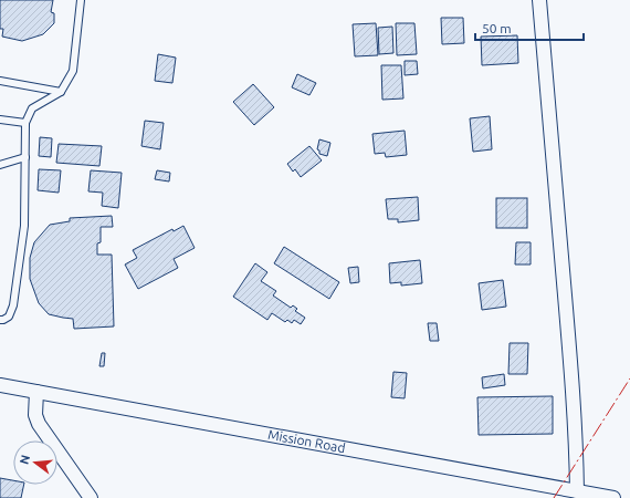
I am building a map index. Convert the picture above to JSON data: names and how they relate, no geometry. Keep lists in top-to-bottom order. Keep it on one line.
{"streets":{"street":["Mission Road"]},"scale_bar":"50 m","north":"left"}
